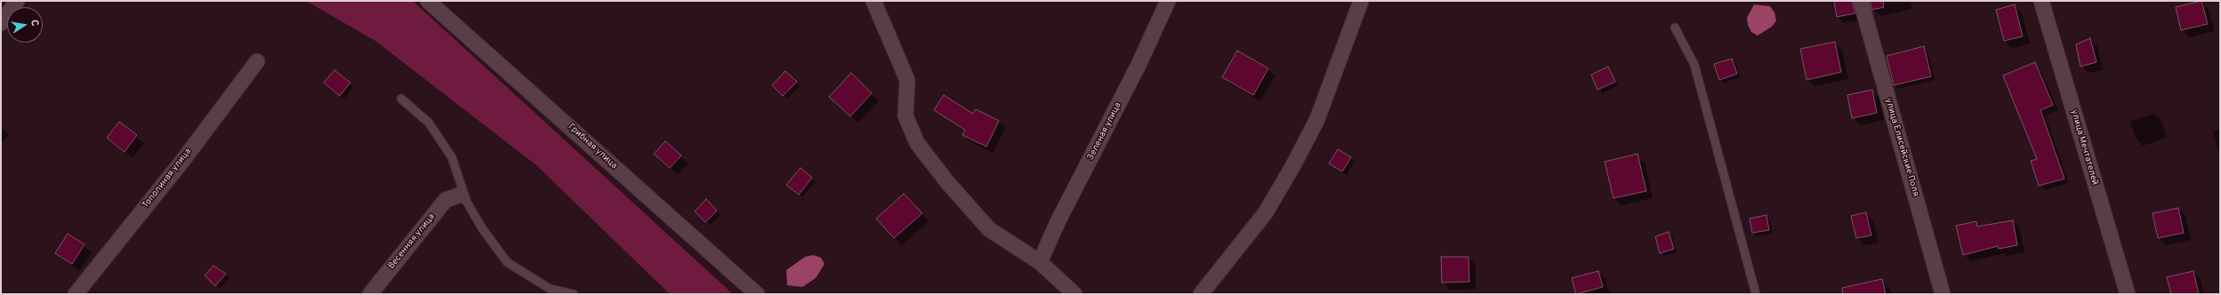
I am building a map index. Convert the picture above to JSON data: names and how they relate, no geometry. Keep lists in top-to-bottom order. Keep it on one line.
{"streets":{"street":["Зеленая улица","Грибная улица","улица Елисейские Поля","улица Мечтателей","Тополиная улица","Весенняя улица"]},"north":"right"}
